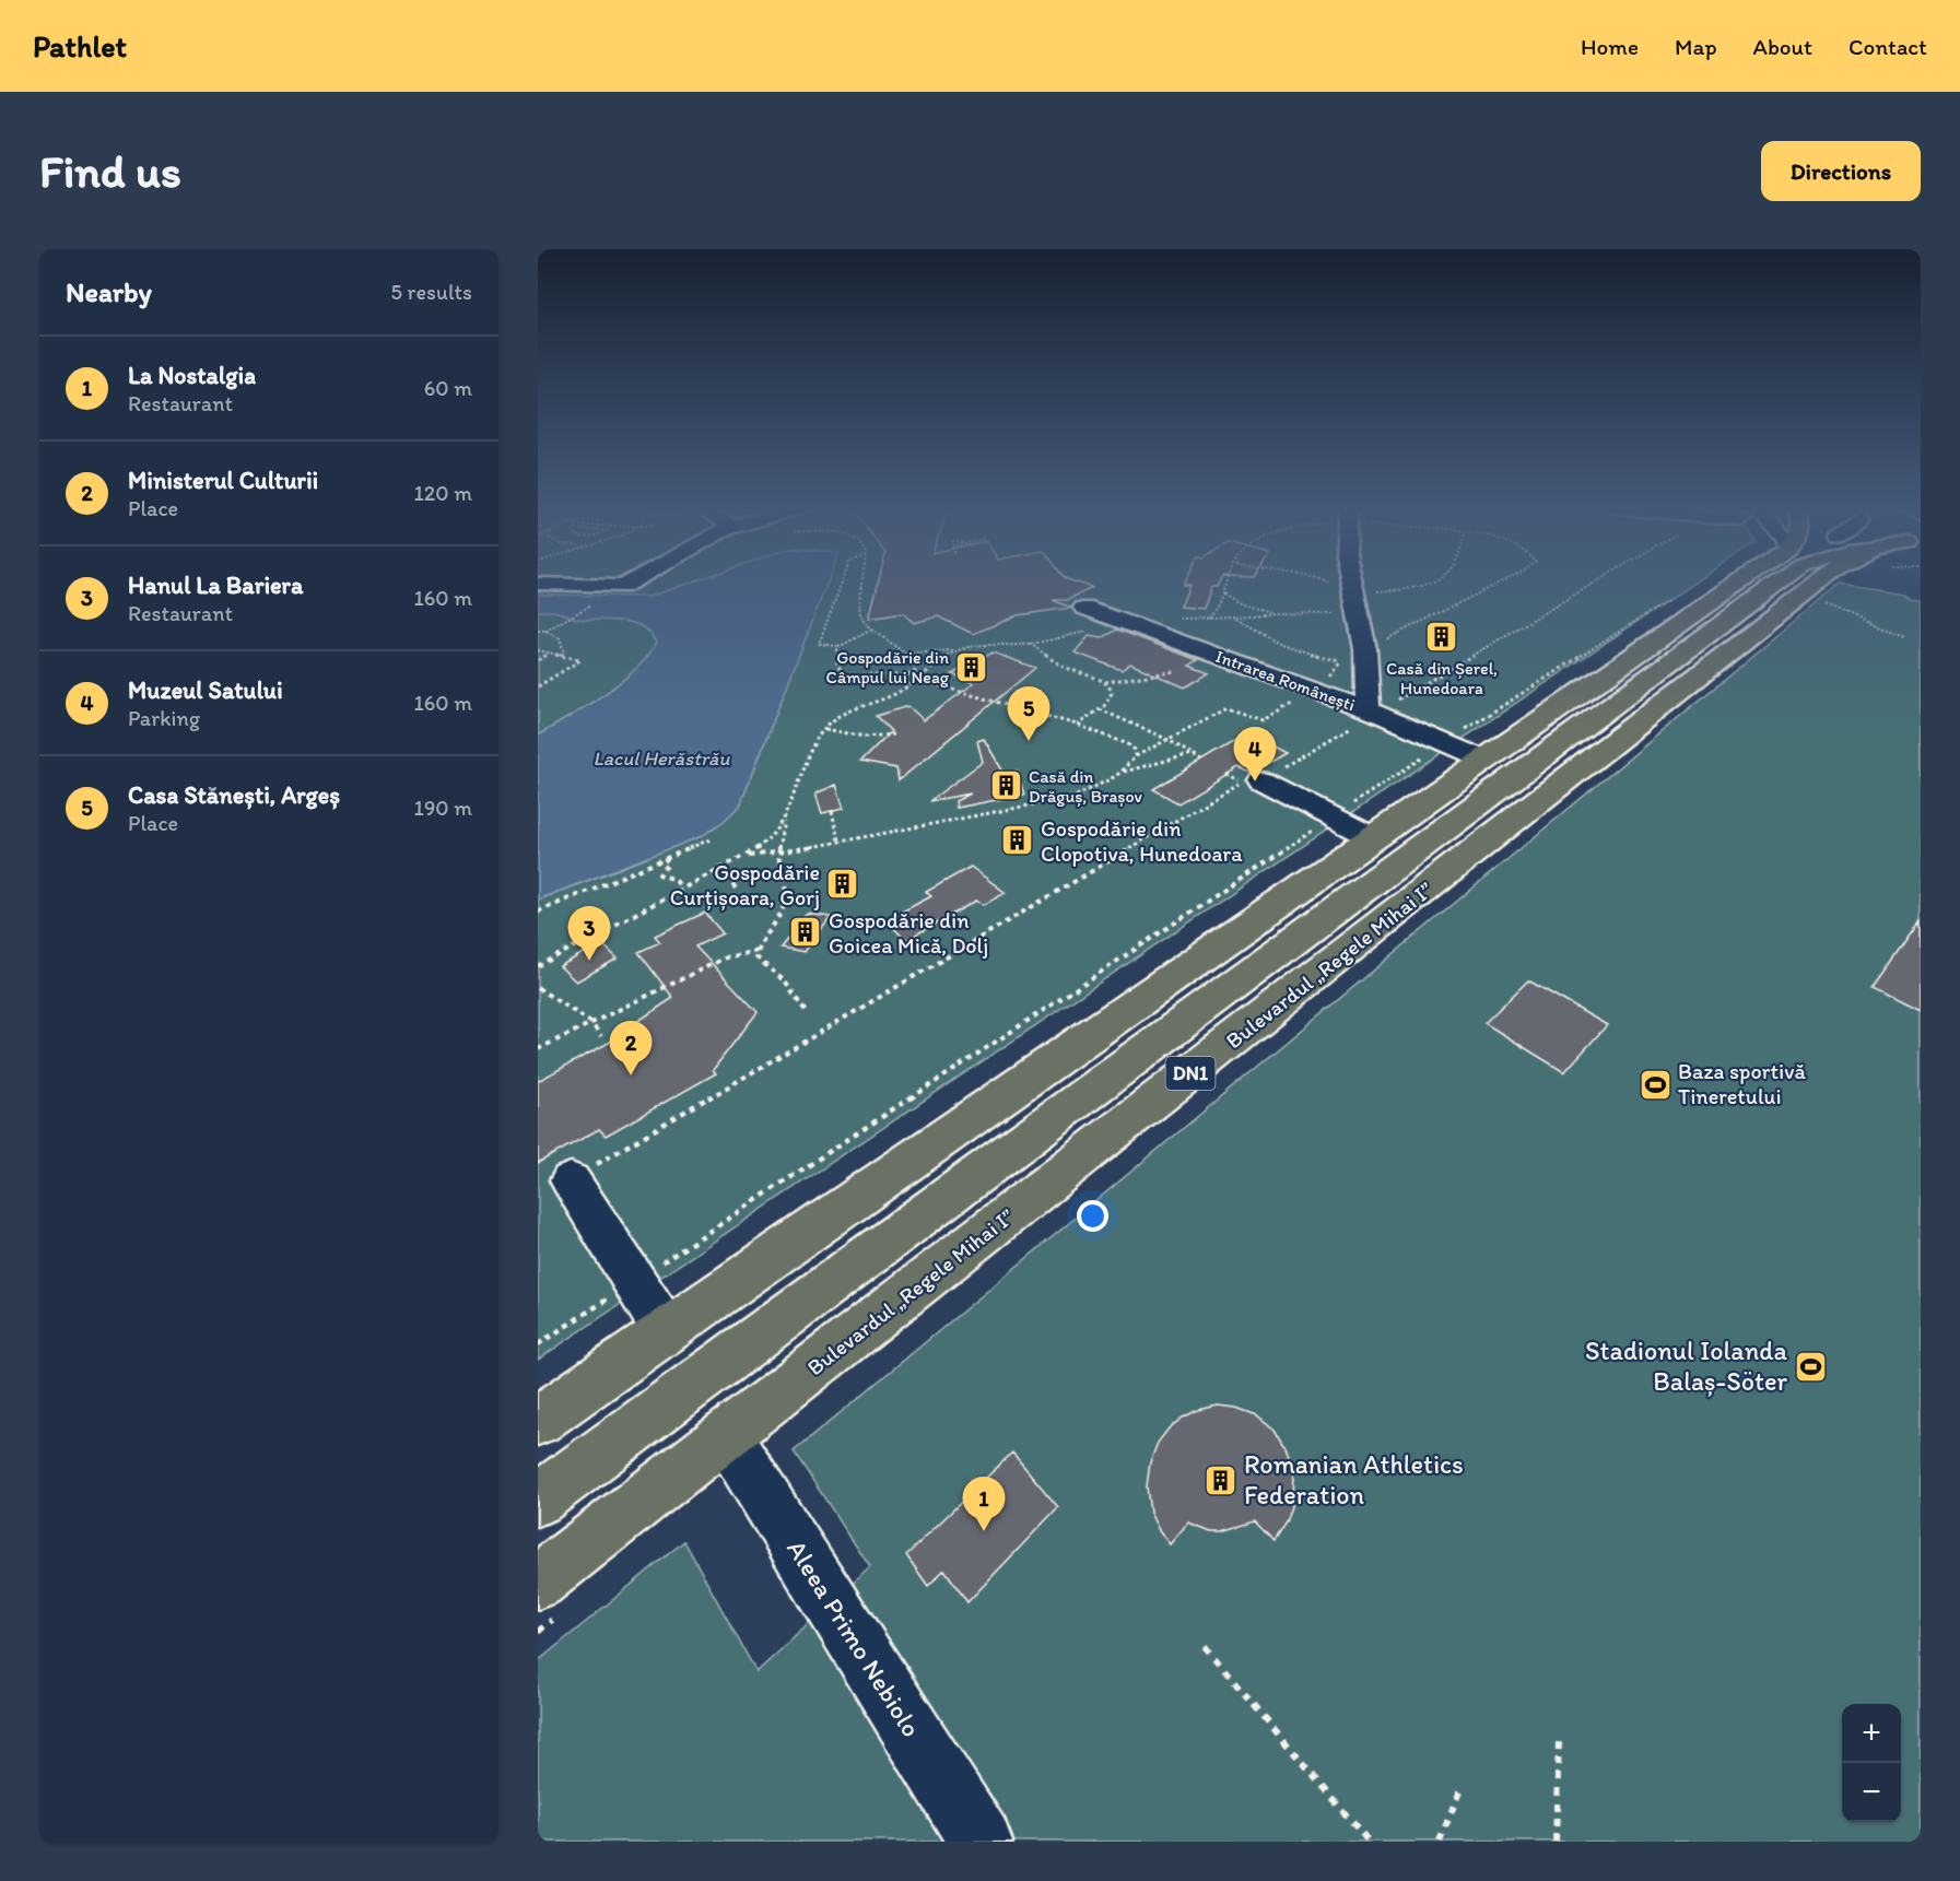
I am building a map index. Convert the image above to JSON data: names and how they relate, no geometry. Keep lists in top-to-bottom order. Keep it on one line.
{"streets":{"main road":["Bulevardul „Regele Mihai I”","DN1"],"street":["Intrarea Românești","Aleea Primo Nebiolo"]},"crossings":[["Intrarea Românești","Bulevardul „Regele Mihai I”"],["Bulevardul „Regele Mihai I”","Aleea Primo Nebiolo"]],"water":["Lacul Herăstrău"],"places":{"building":["Casă din Șerel, Hunedoara","Gospodărie din Câmpul lui Neag","Casă din Drăguș, Brașov","Gospodărie din Clopotiva, Hunedoara","Gospodărie Curțișoara, Gorj","Gospodărie din Goicea Mică, Dolj","Romanian Athletics Federation"],"sports":["Baza sportivă Tineretului","Stadionul Iolanda Balaș-Söter"]},"page":{"header":"Pathlet","nav":["Home","Map","About","Contact"],"buttons":"Directions","title":"Find us","heading":["Nearby","5 results"],"list":[{"mark":"1","name":"La Nostalgia","note":"Restaurant","value":"60 m"},{"mark":"2","name":"Ministerul Culturii","note":"Place","value":"120 m"},{"mark":"3","name":"Hanul La Bariera","note":"Restaurant","value":"160 m"},{"mark":"4","name":"Muzeul Satului","note":"Parking","value":"160 m"},{"mark":"5","name":"Casa Stănești, Argeș","note":"Place","value":"190 m"}],"pins":["5","4","3","2","1"],"map_buttons":["+","−"]}}
